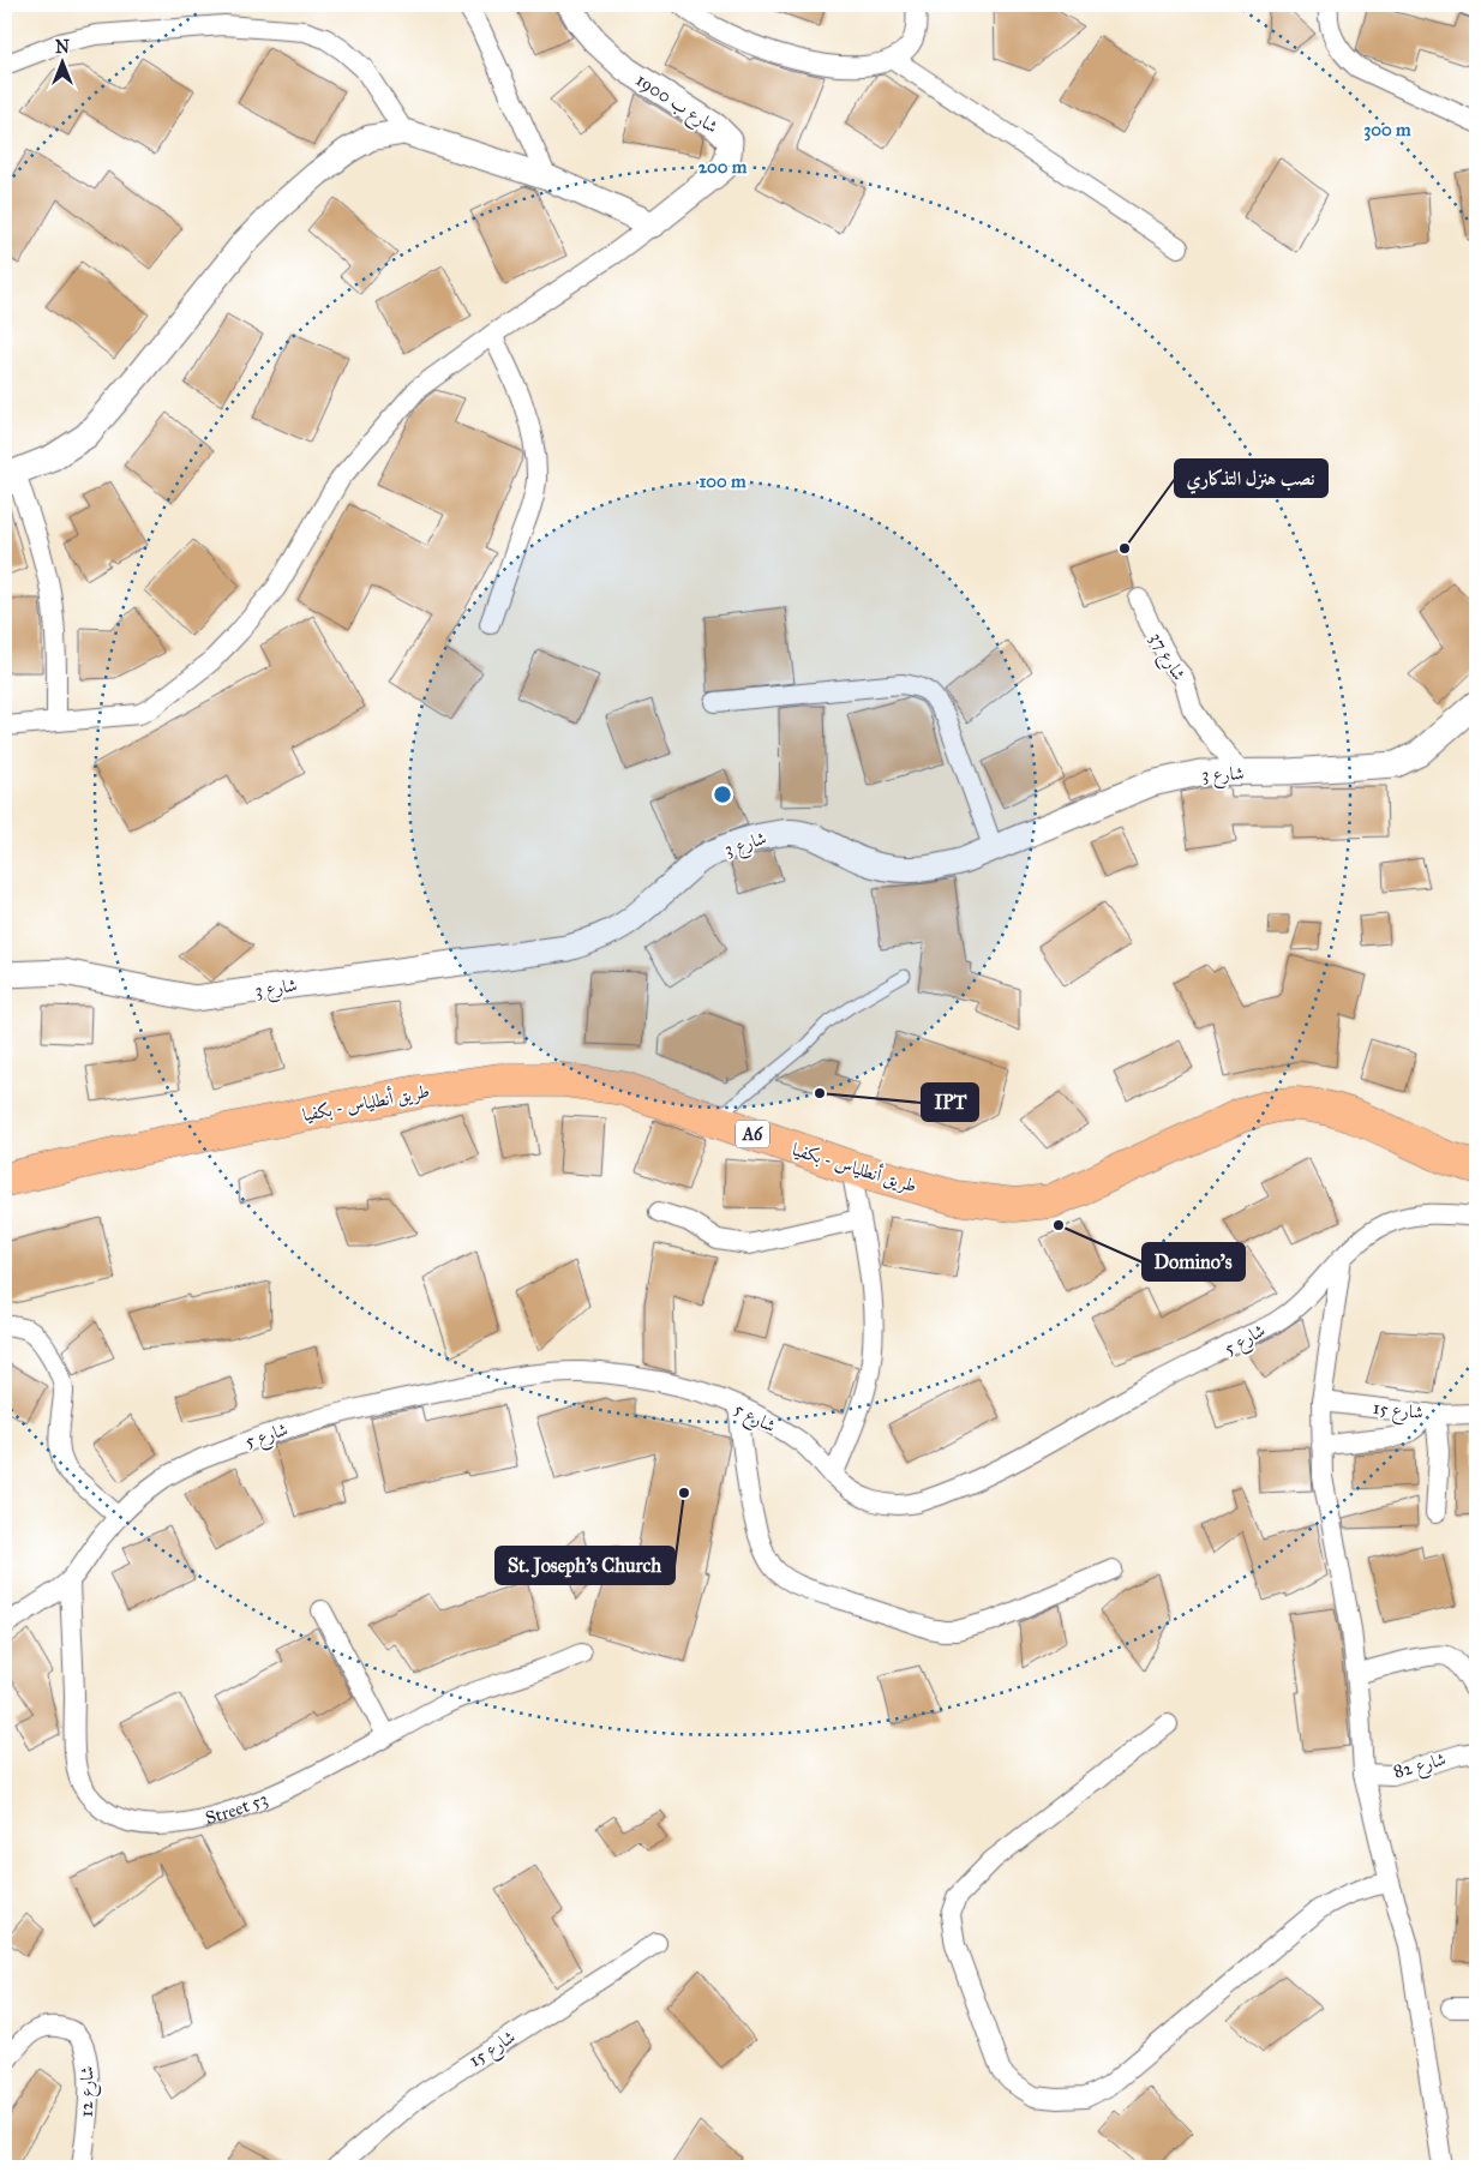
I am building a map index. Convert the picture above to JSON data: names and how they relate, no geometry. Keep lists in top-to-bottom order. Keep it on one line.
{"streets":{"highway":["طريق أنطلياس - بكفيا","A6"],"street":["شارع ب 1900","شارع 37","شارع 3","شارع 5","شارع 15","شارع 82","Street 53","شارع 12"]},"crossings":[["شارع 37","شارع 3"],["شارع 5","Street 53"]],"places":["نصب هنزل التذكاري","IPT","Domino's","St. Joseph's Church"],"north":"top","rings":["300 m","200 m","100 m"]}
